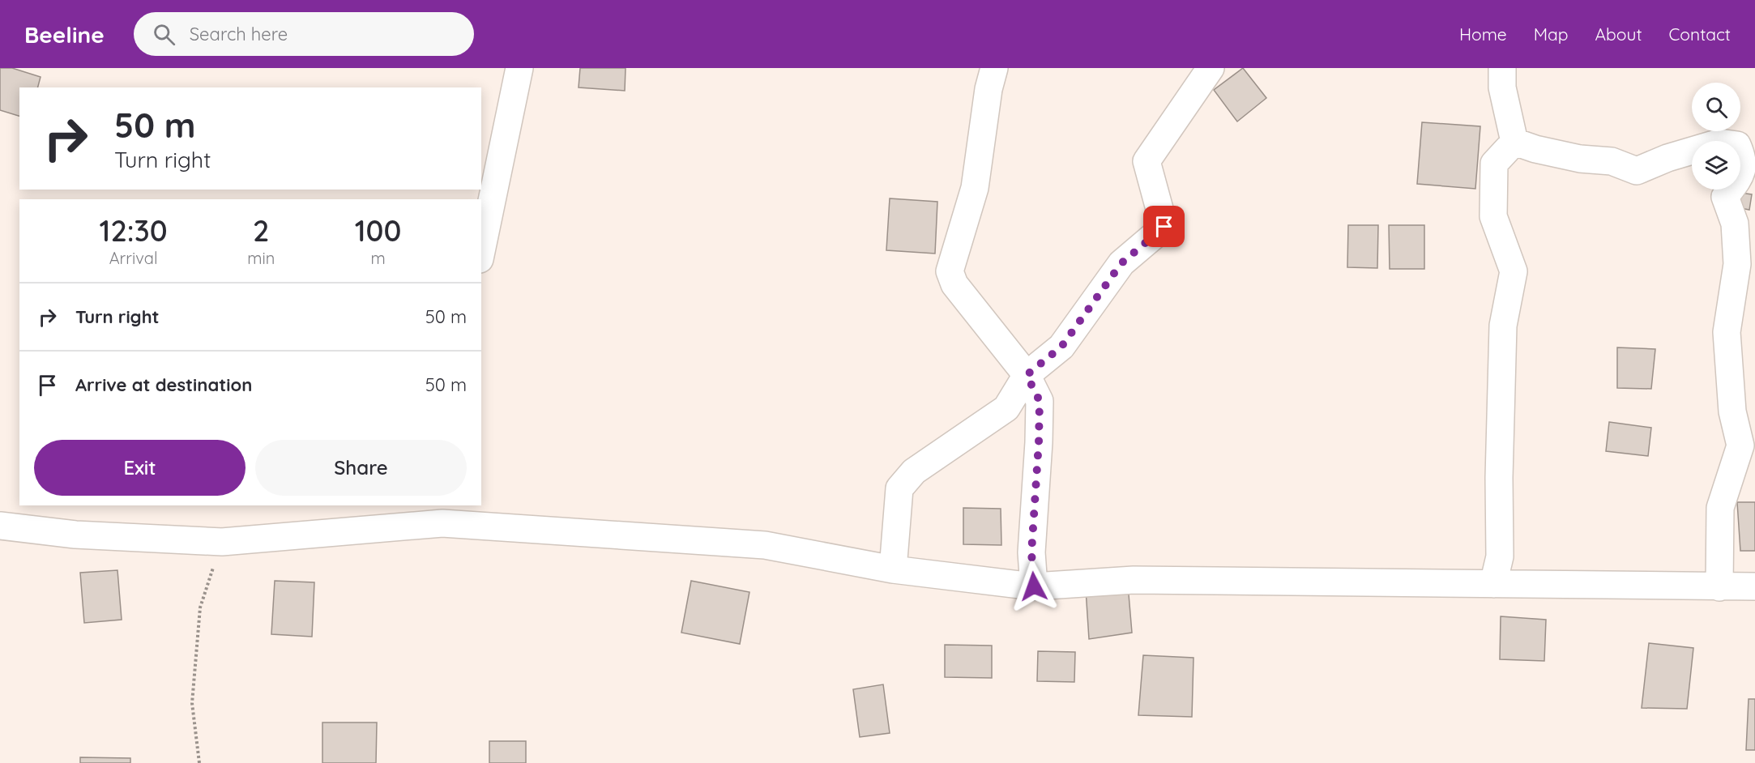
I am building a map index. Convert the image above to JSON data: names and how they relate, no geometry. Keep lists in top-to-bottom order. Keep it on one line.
{"page":{"header":"Beeline","search":"Search here","nav":["Home","Map","About","Contact"],"turn":["50 m","Turn right"],"eta":["12:30","Arrival","2","min","100","m"],"list":[{"name":"Turn right","value":"50 m"},{"name":"Arrive at destination","value":"50 m"}],"buttons":["Exit","Share"]}}
